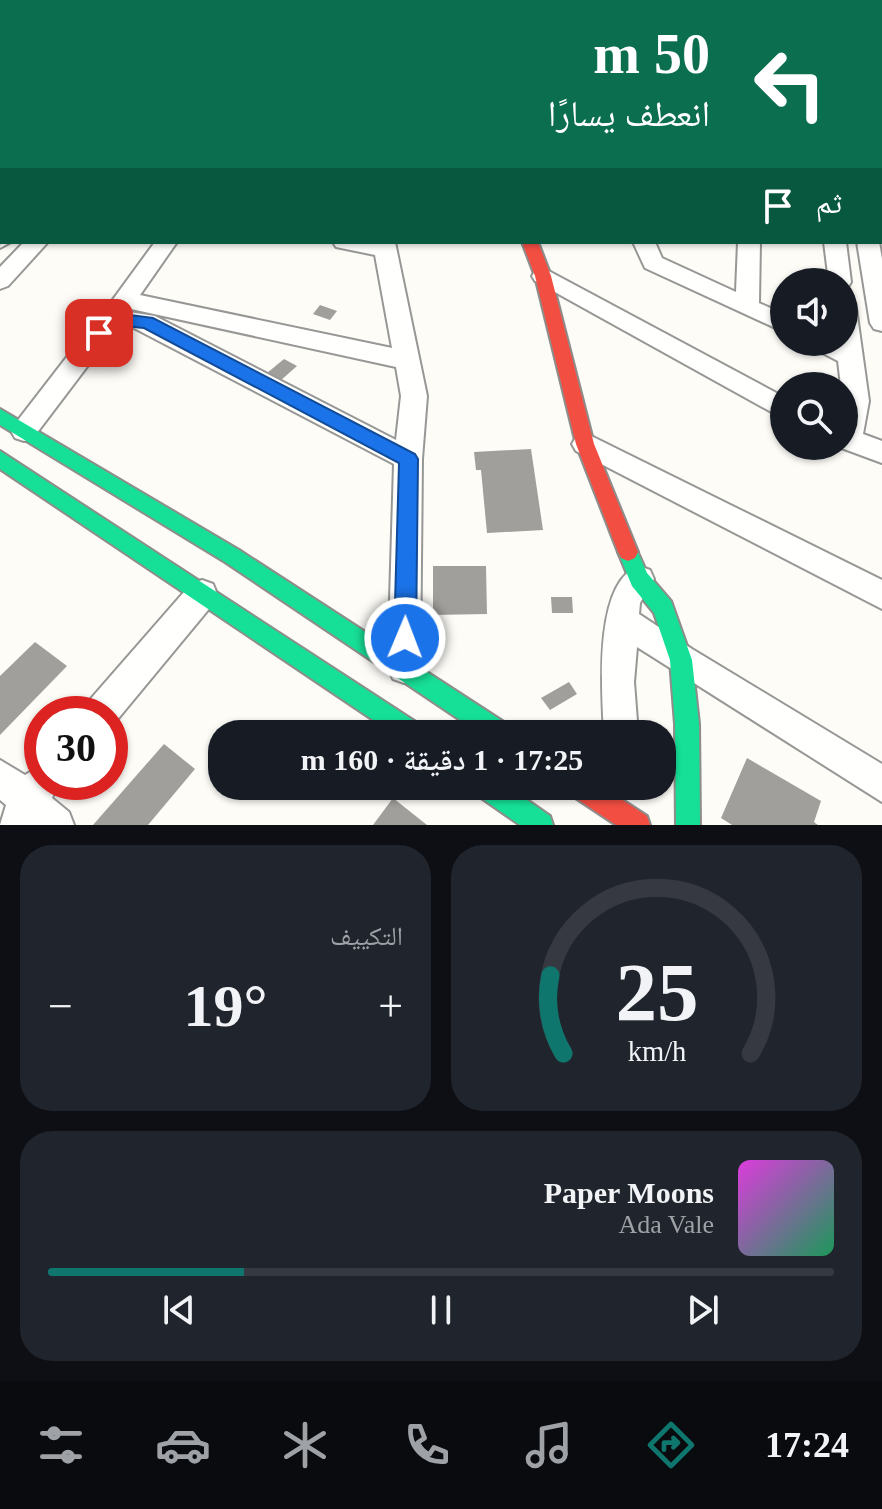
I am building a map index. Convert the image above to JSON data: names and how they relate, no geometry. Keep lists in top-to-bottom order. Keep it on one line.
{"page":{"turn":["50 m","انعطف يسارًا"],"then":"ثم","limit":"30","trip":"17:25 · 1 دقيقة · 160 m","tile":"التكييف","heat":["−","19°","+"],"song":["Paper Moons","Ada Vale"],"tabs":"17:24","gauge":["25","km/h"]}}
